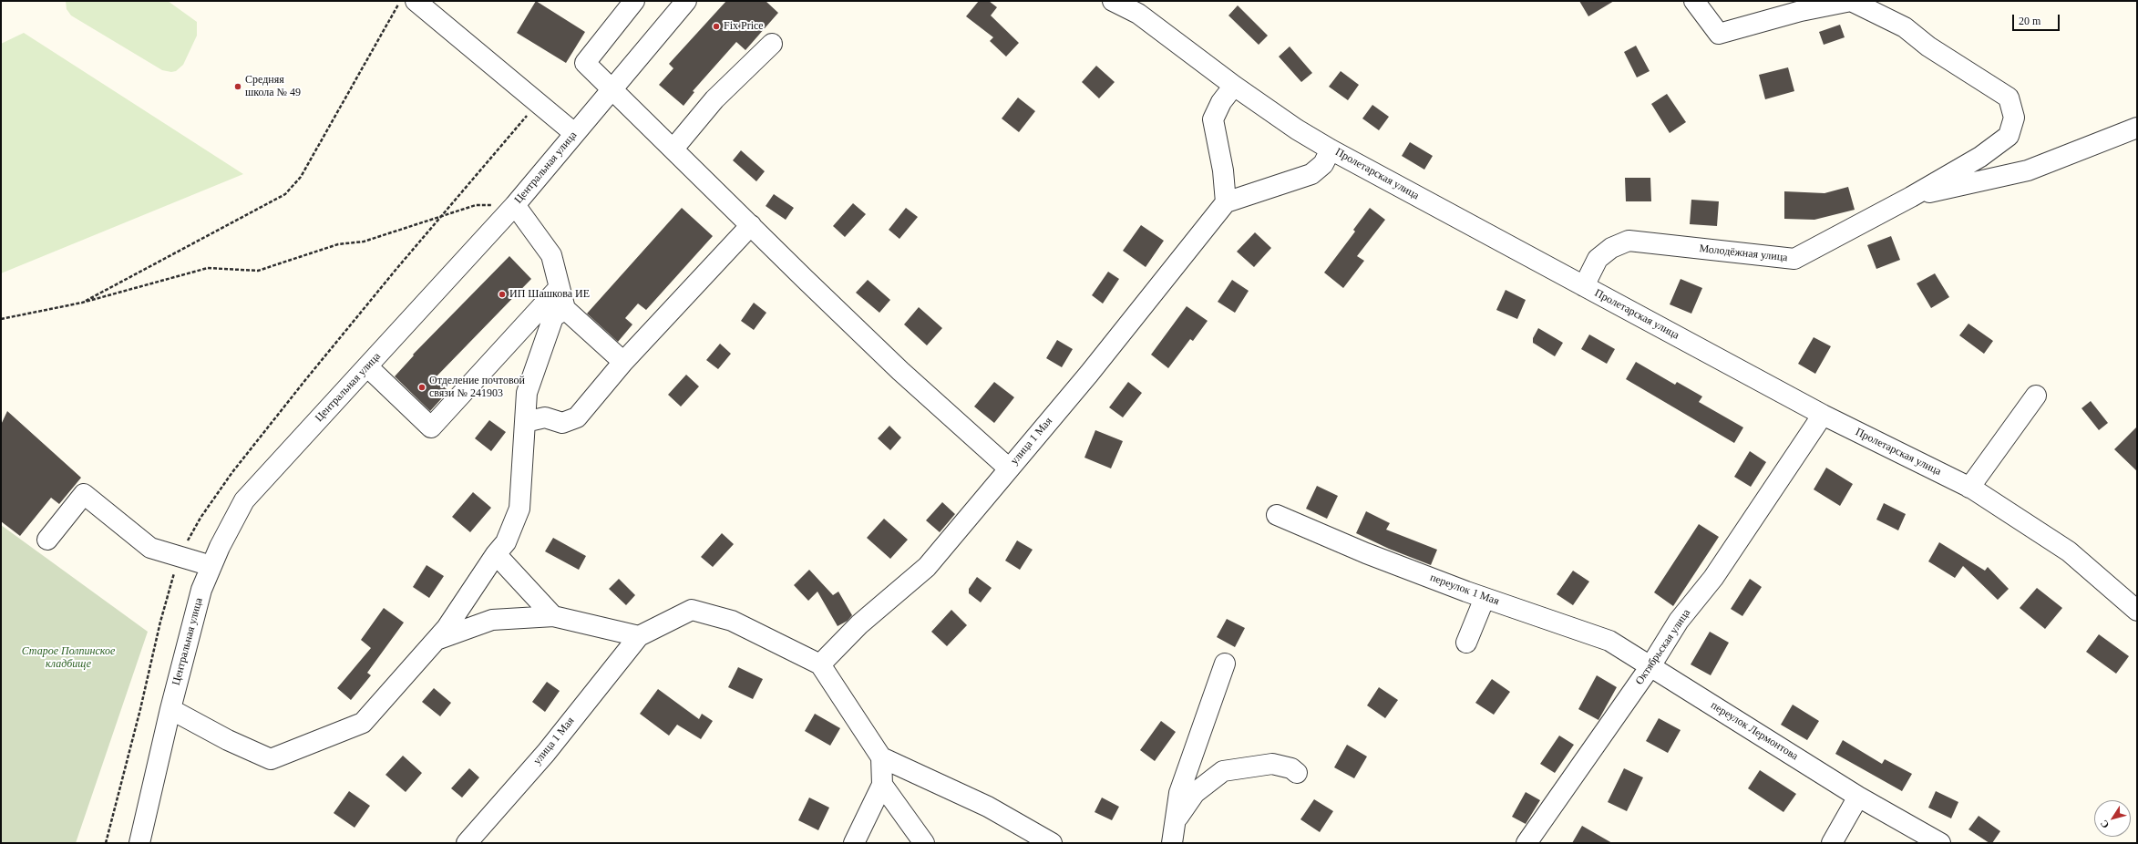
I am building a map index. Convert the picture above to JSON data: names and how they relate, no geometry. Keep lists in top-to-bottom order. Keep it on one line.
{"streets":{"street":["Центральная улица","Пролетарская улица","Молодёжная улица","улица 1 Мая","переулок 1 Мая","Октябрьская улица","переулок Лермонтова"]},"crossings":[["Пролетарская улица","Молодёжная улица"],["Пролетарская улица","Октябрьская улица"],["переулок 1 Мая","Октябрьская улица"],["переулок 1 Мая","переулок Лермонтова"],["Октябрьская улица","переулок Лермонтова"]],"parks":["Старое Полпинское кладбище"],"places":["Fix Price","Средняя школа № 49","ИП Шашкова ИЕ","Отделение почтовой связи № 241903"],"scale_bar":"20 m","north":"bottom left"}
